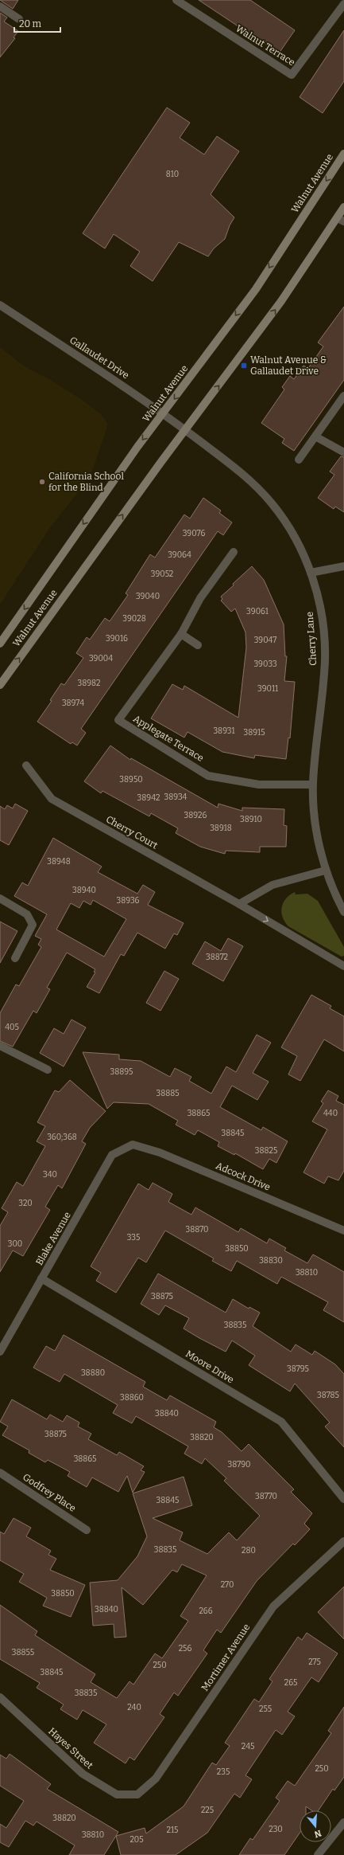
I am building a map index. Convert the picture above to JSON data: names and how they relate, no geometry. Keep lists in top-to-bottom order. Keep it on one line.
{"streets":{"main road":["Walnut Avenue"],"street":["Walnut Terrace","Gallaudet Drive","Cherry Lane","Applegate Terrace","Cherry Court","Adcock Drive","Blake Avenue","Moore Drive","Godfrey Place","Mortimer Avenue","Hayes Street"]},"crossings":[["Walnut Avenue","Gallaudet Drive"],["Walnut Avenue","Cherry Lane"],["Gallaudet Drive","Cherry Lane"],["Cherry Lane","Applegate Terrace"],["Adcock Drive","Blake Avenue"],["Blake Avenue","Moore Drive"],["Mortimer Avenue","Hayes Street"]],"places":{"transit":["Walnut Avenue & Gallaudet Drive"],"other":["California School for the Blind"]},"house_numbers":["810","39076","39064","39052","39040","39061","39028","39016","39047","39004","39033","38982","39011","38974","38931","38915","38950","38934","38942","38926","38910","38918","38948","38940","38936","38872","405","38895","38885","38865","440","38845","360;368","38825","340","320","38870","335","300","38850","38830","38810","38875","38835","38795","38880","38785","38860","38840","38875","38820","38865","38790","38770","38845","38835","280","270","38850","38840","266","256","38855","275","250","38845","265","38835","240","255","245","250","235","225","38820","230","215","38810","205"],"scale_bar":"20 m","north":"bottom"}
